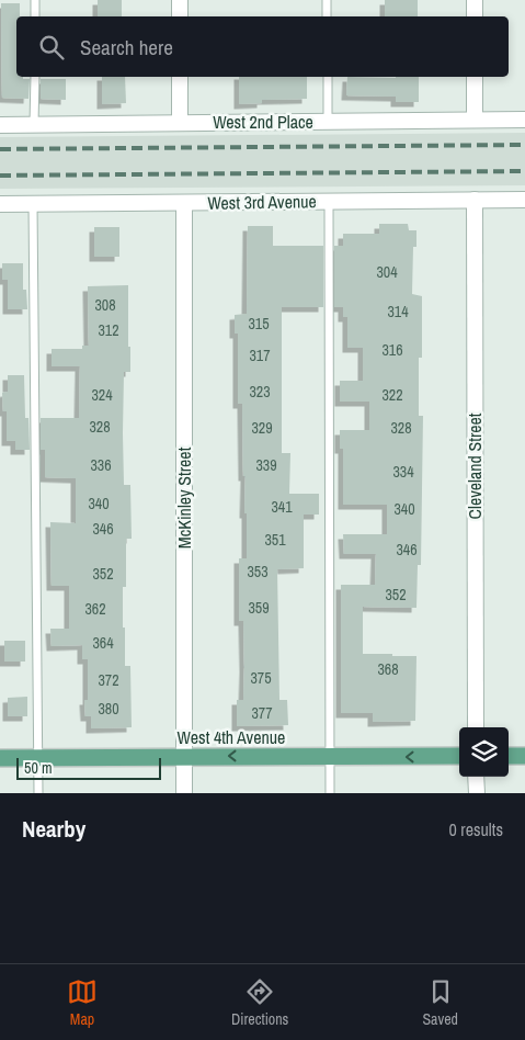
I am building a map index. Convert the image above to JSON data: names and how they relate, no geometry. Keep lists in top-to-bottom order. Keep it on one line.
{"streets":{"main road":["West 4th Avenue"],"street":["West 2nd Place","West 3rd Avenue","Cleveland Street","McKinley Street"]},"crossings":[["West 3rd Avenue","Cleveland Street"],["West 3rd Avenue","McKinley Street"],["McKinley Street","West 4th Avenue"]],"one_way":["West 4th Avenue"],"house_numbers":["304","308","314","315","312","316","317","323","324","322","328","329","328","336","339","334","340","341","340","346","351","346","353","352","352","359","362","364","368","375","372","380","377"],"scale_bar":"50 m","page":{"search":"Search here","scale":"50 m","heading":["Nearby","0 results"],"nav":["Map","Directions","Saved"]}}
